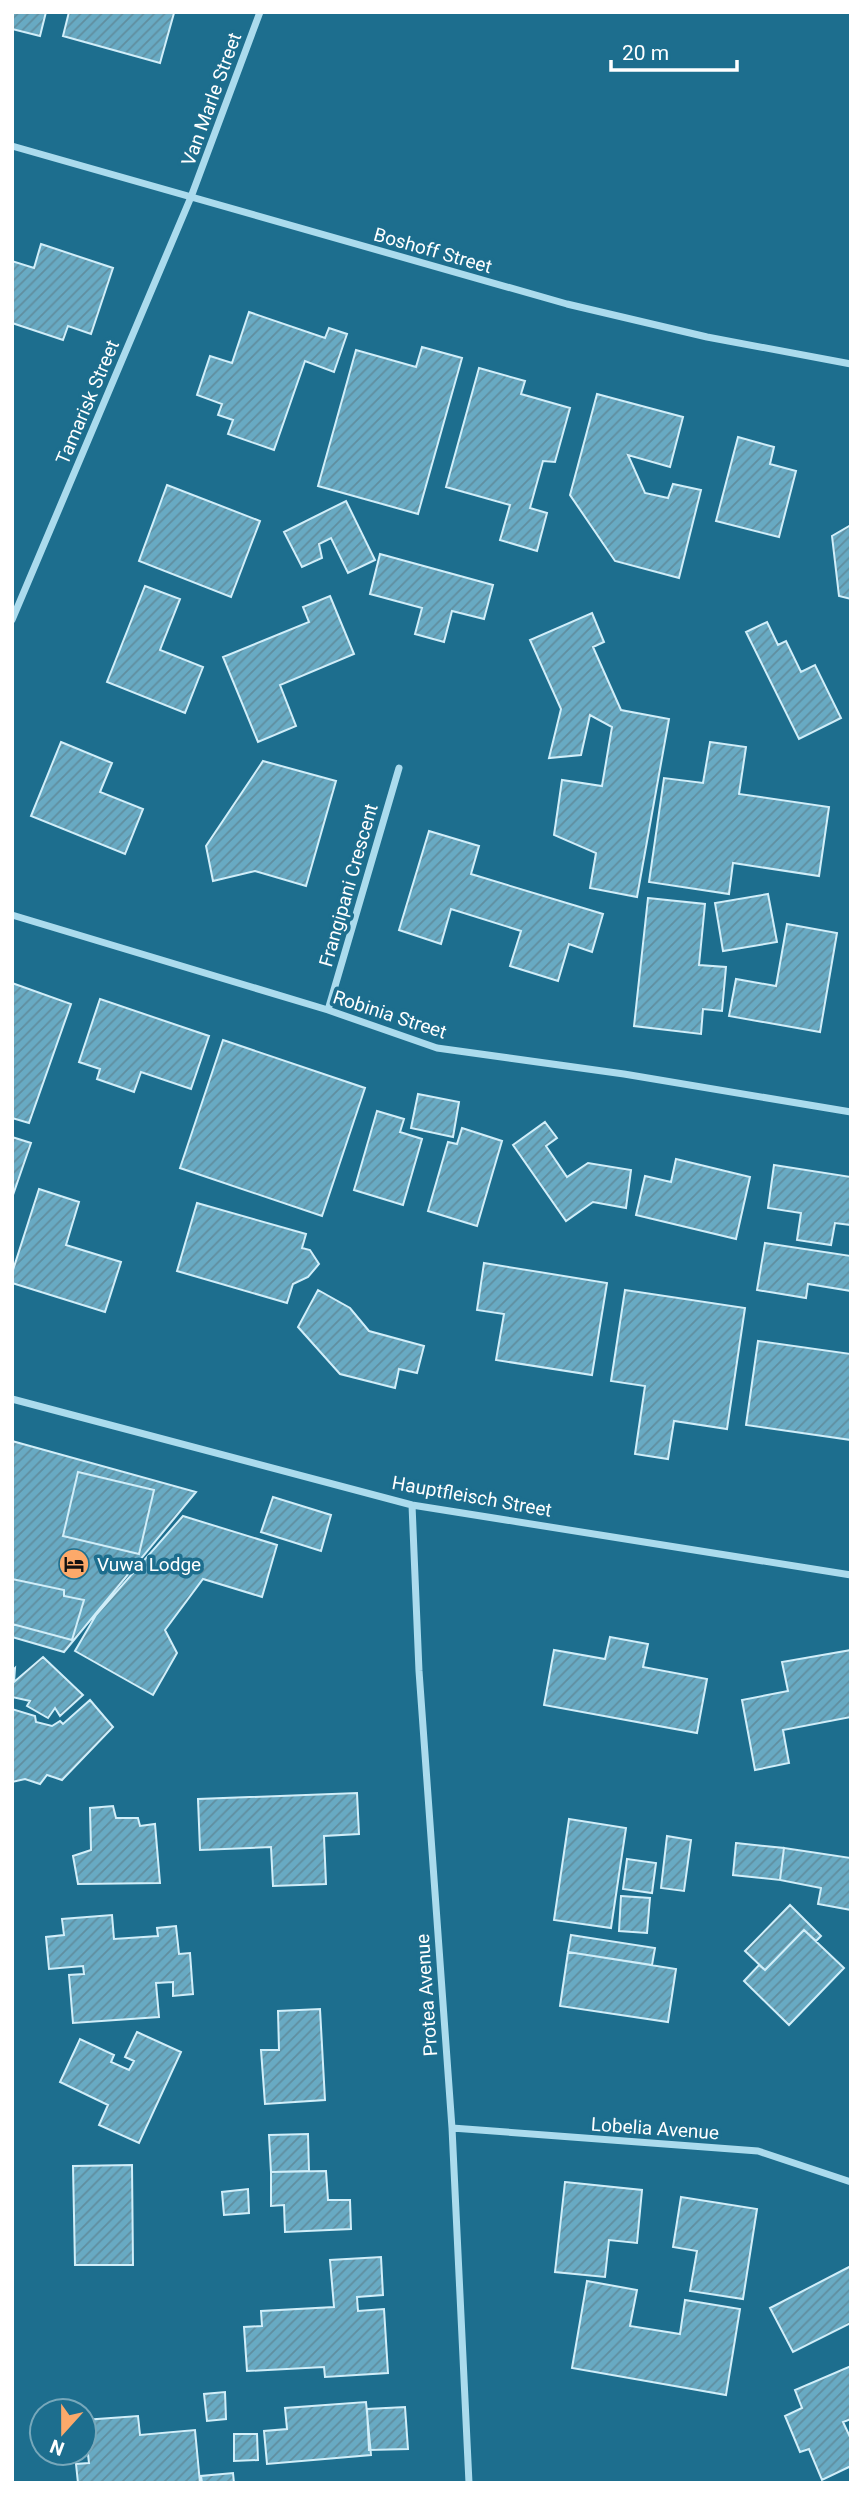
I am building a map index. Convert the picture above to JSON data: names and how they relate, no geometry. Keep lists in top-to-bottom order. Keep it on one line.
{"streets":{"street":["Van Marle Street","Boshoff Street","Tamarisk Street","Frangipani Crescent","Robinia Street","Hauptfleisch Street","Protea Avenue","Lobelia Avenue"]},"crossings":[["Van Marle Street","Boshoff Street"],["Van Marle Street","Tamarisk Street"],["Boshoff Street","Tamarisk Street"],["Frangipani Crescent","Robinia Street"],["Hauptfleisch Street","Protea Avenue"],["Protea Avenue","Lobelia Avenue"]],"places":{"hotel":["Vuwa Lodge"]},"scale_bar":"20 m","north":"bottom"}
